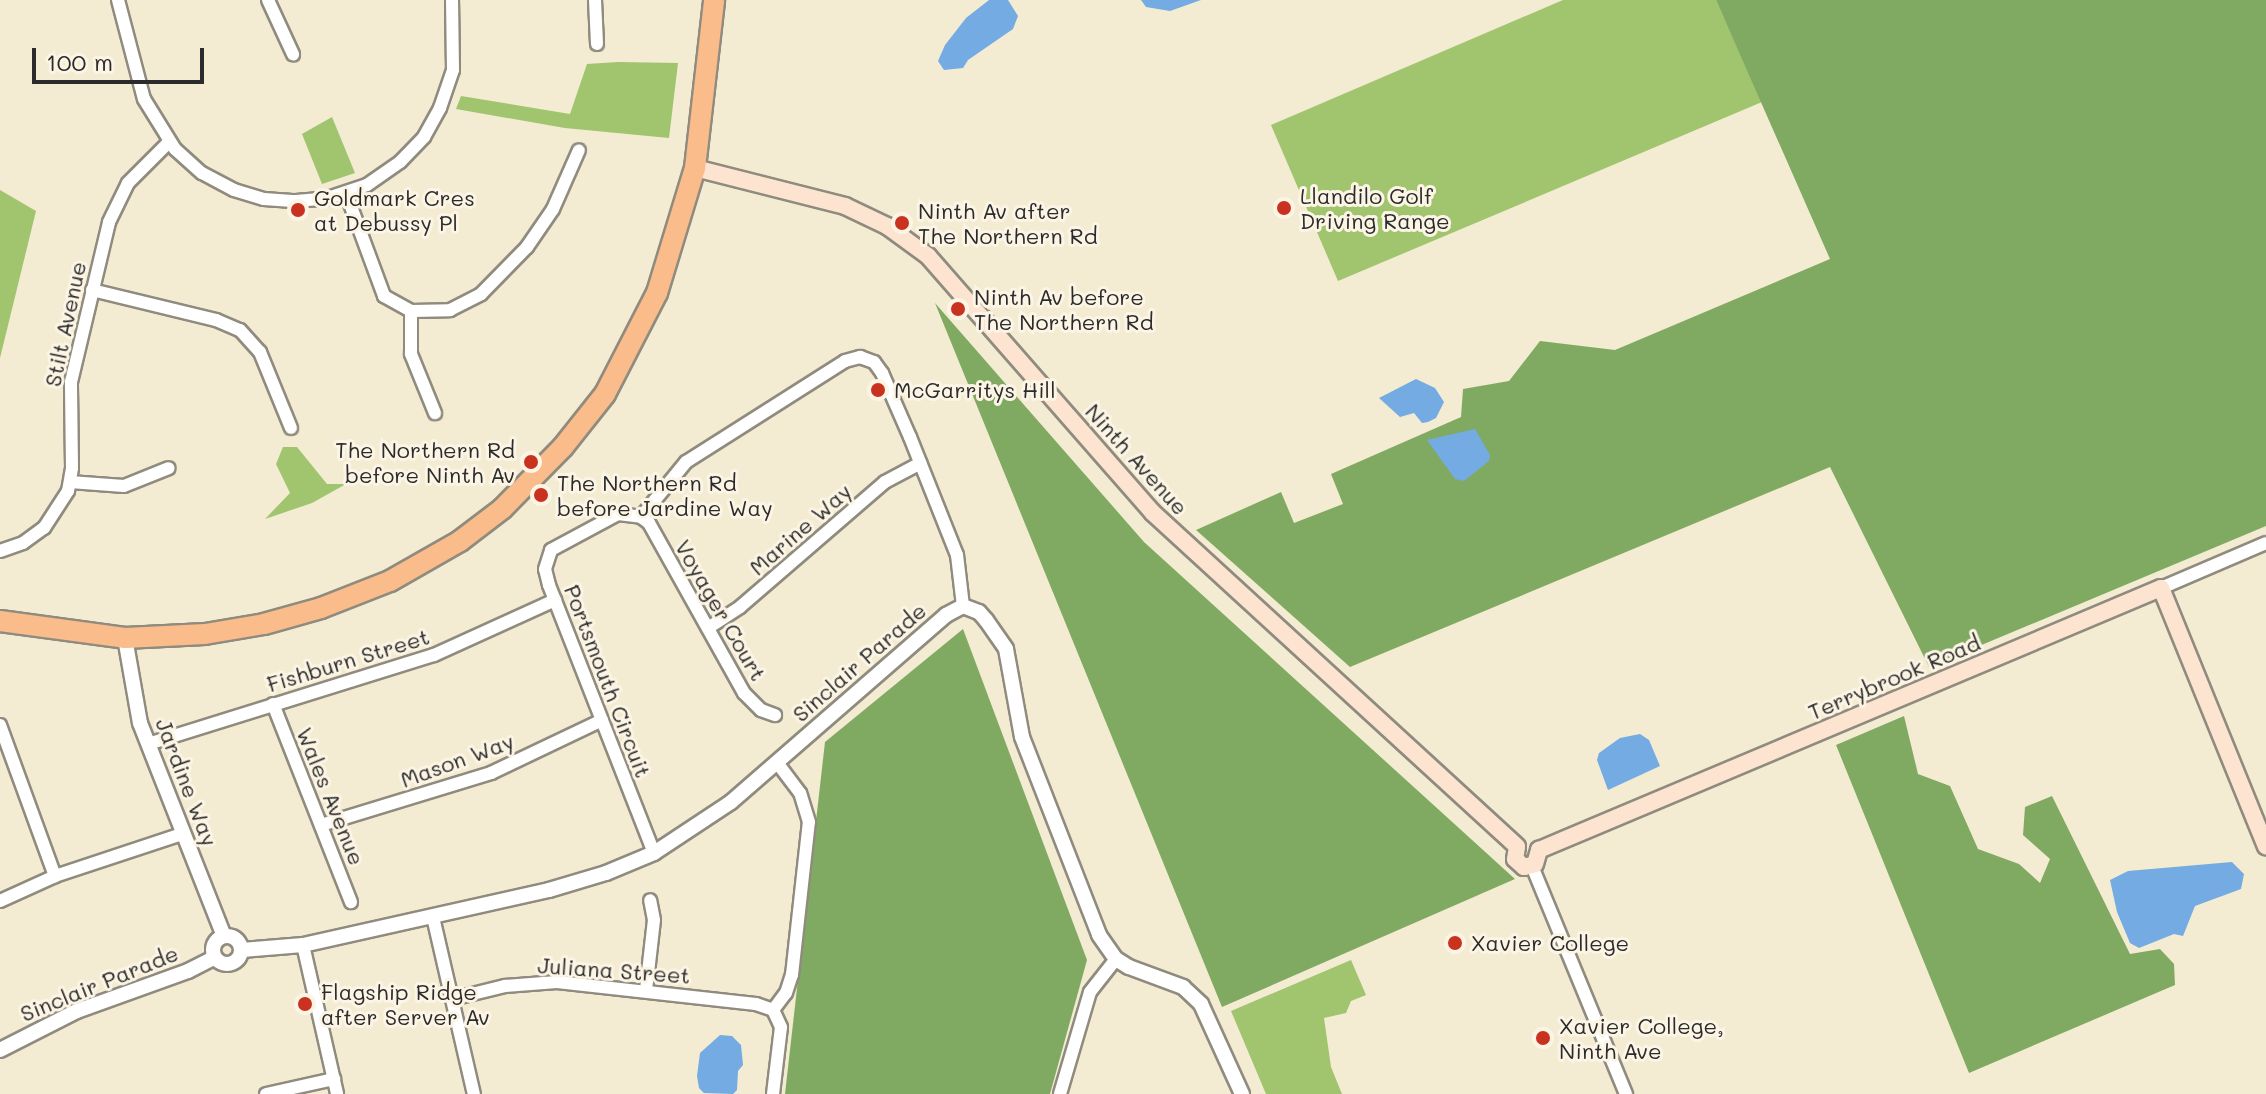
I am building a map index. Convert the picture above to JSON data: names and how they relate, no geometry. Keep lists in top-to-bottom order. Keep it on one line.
{"streets":{"main road":["Ninth Avenue","Terrybrook Road"],"street":["Stilt Avenue","Marine Way","Voyager Court","Fishburn Street","Sinclair Parade","Portsmouth Circuit","Mason Way","Jardine Way","Wales Avenue","Juliana Street"]},"crossings":[["Ninth Avenue","Terrybrook Road"],["Marine Way","Voyager Court"],["Voyager Court","Portsmouth Circuit"],["Fishburn Street","Portsmouth Circuit"],["Fishburn Street","Jardine Way"],["Fishburn Street","Wales Avenue"],["Sinclair Parade","Portsmouth Circuit"],["Sinclair Parade","Jardine Way"],["Portsmouth Circuit","Mason Way"],["Mason Way","Wales Avenue"]],"places":["Llandilo Golf Driving Range","Goldmark Cres at Debussy Pl","Ninth Av after The Northern Rd","Ninth Av before The Northern Rd","McGarritys Hill","The Northern Rd before Ninth Av","The Northern Rd before Jardine Way","Xavier College","Flagship Ridge after Server Av","Xavier College, Ninth Ave"],"scale_bar":"100 m"}
